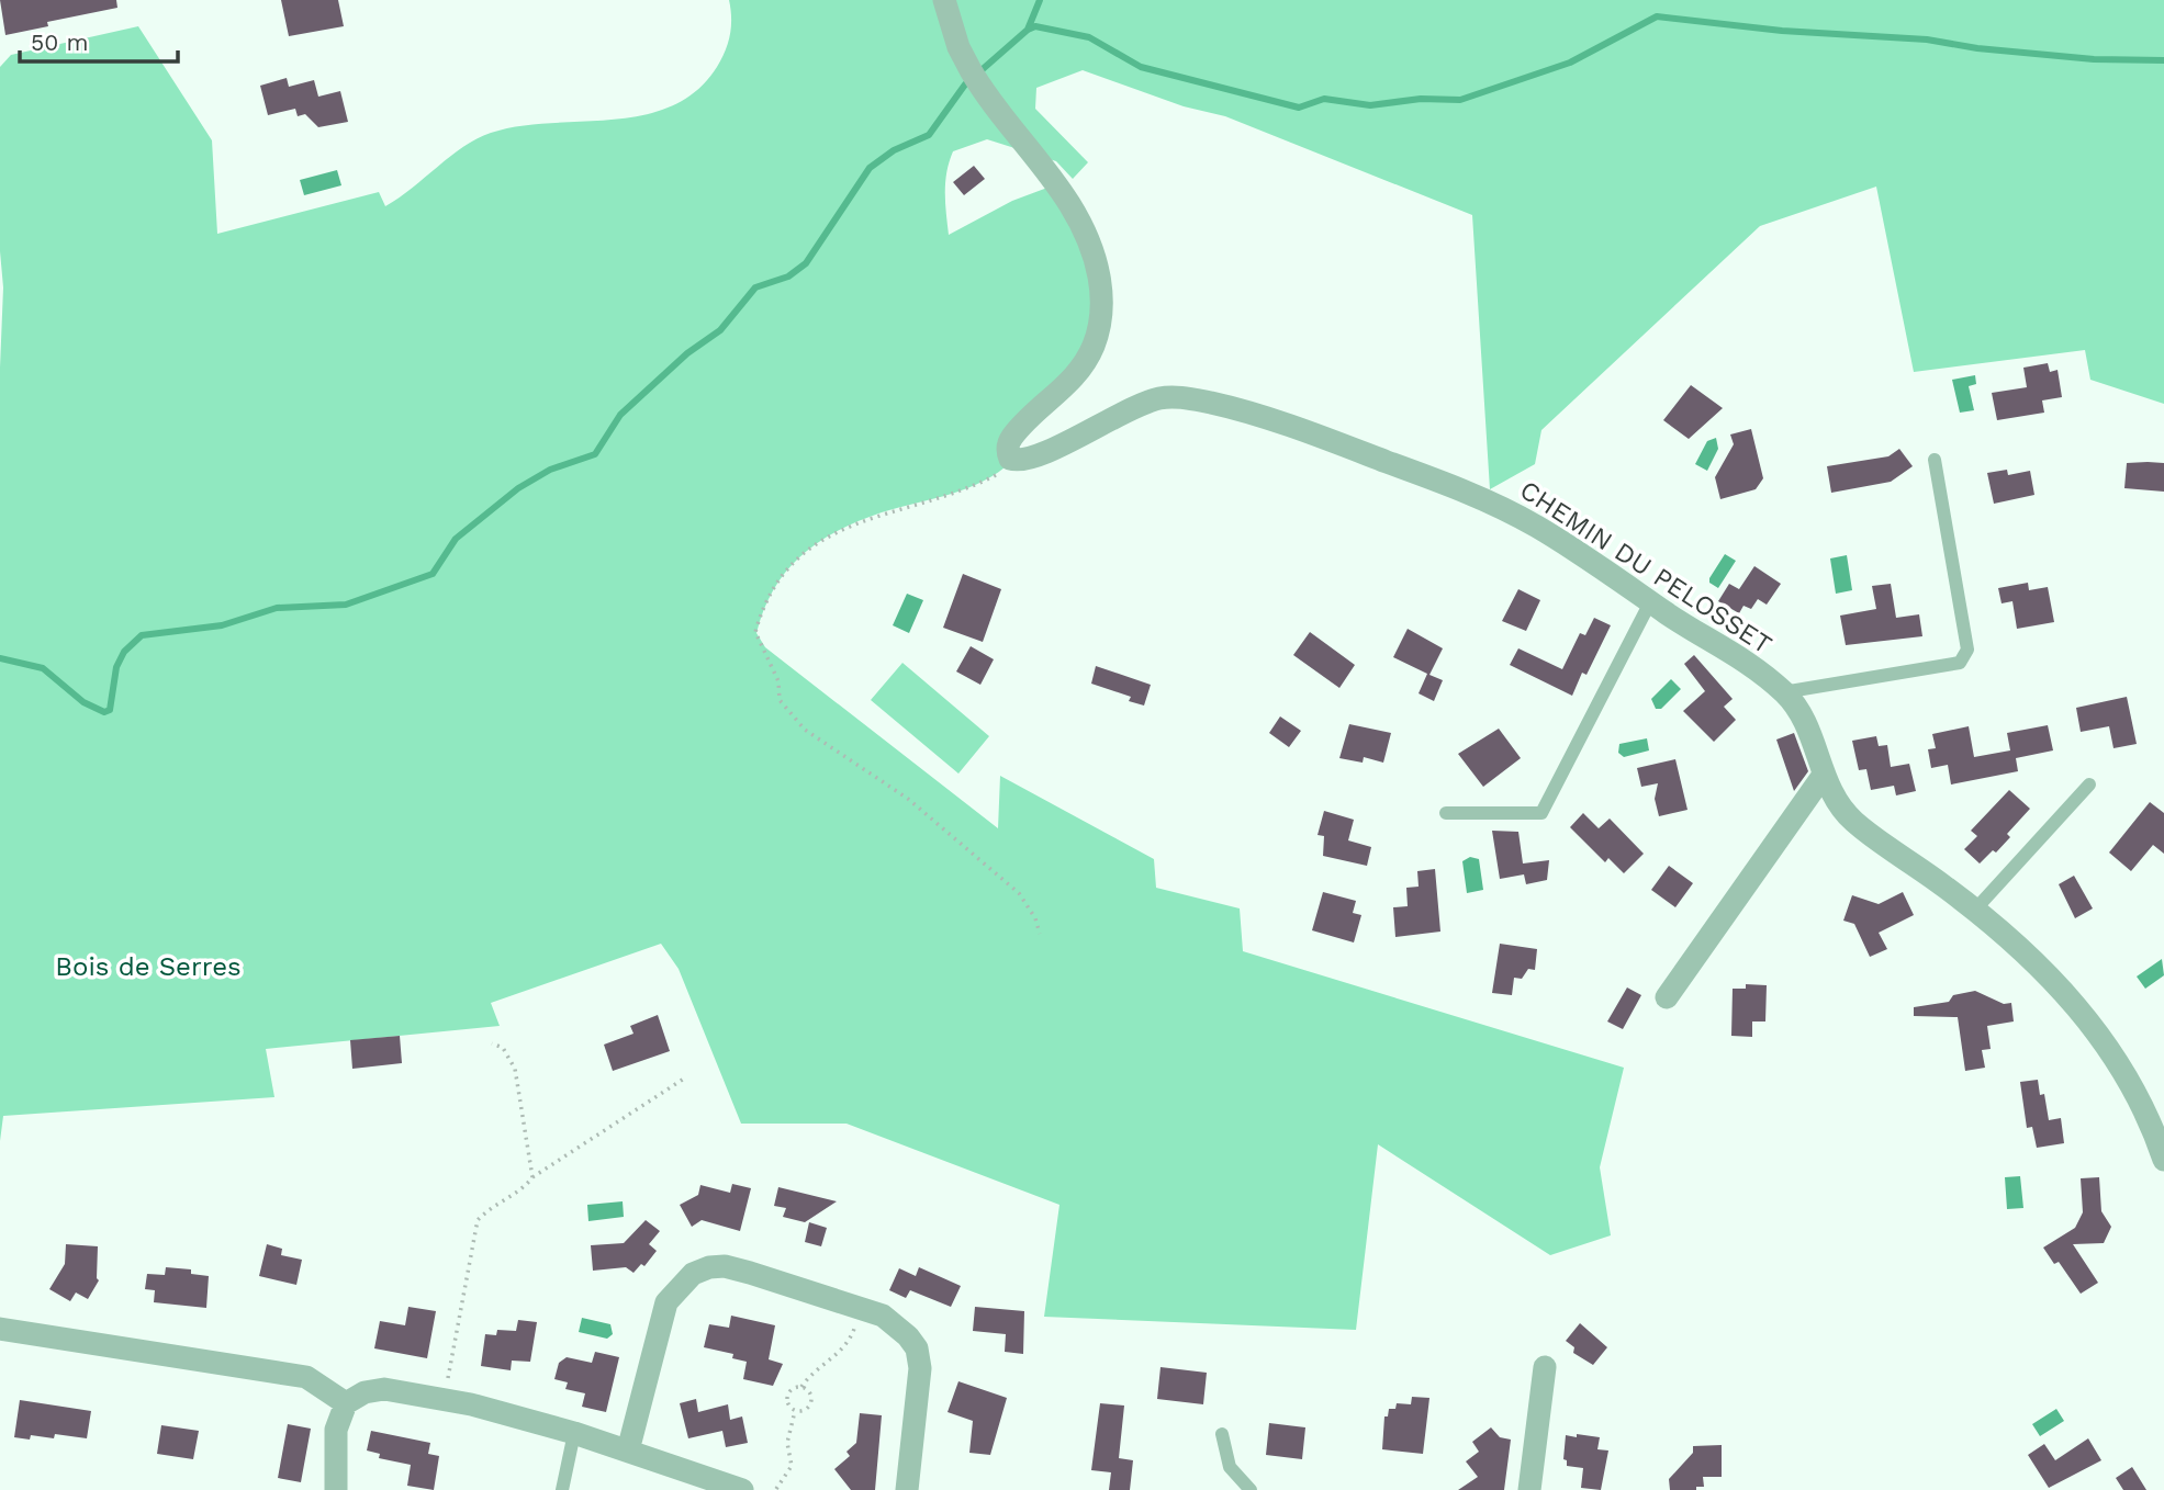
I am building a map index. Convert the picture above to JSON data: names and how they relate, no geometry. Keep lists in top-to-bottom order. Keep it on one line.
{"streets":{"street":["CHEMIN DU PELOSSET"]},"parks":["Bois de Serres"],"scale_bar":"50 m"}
